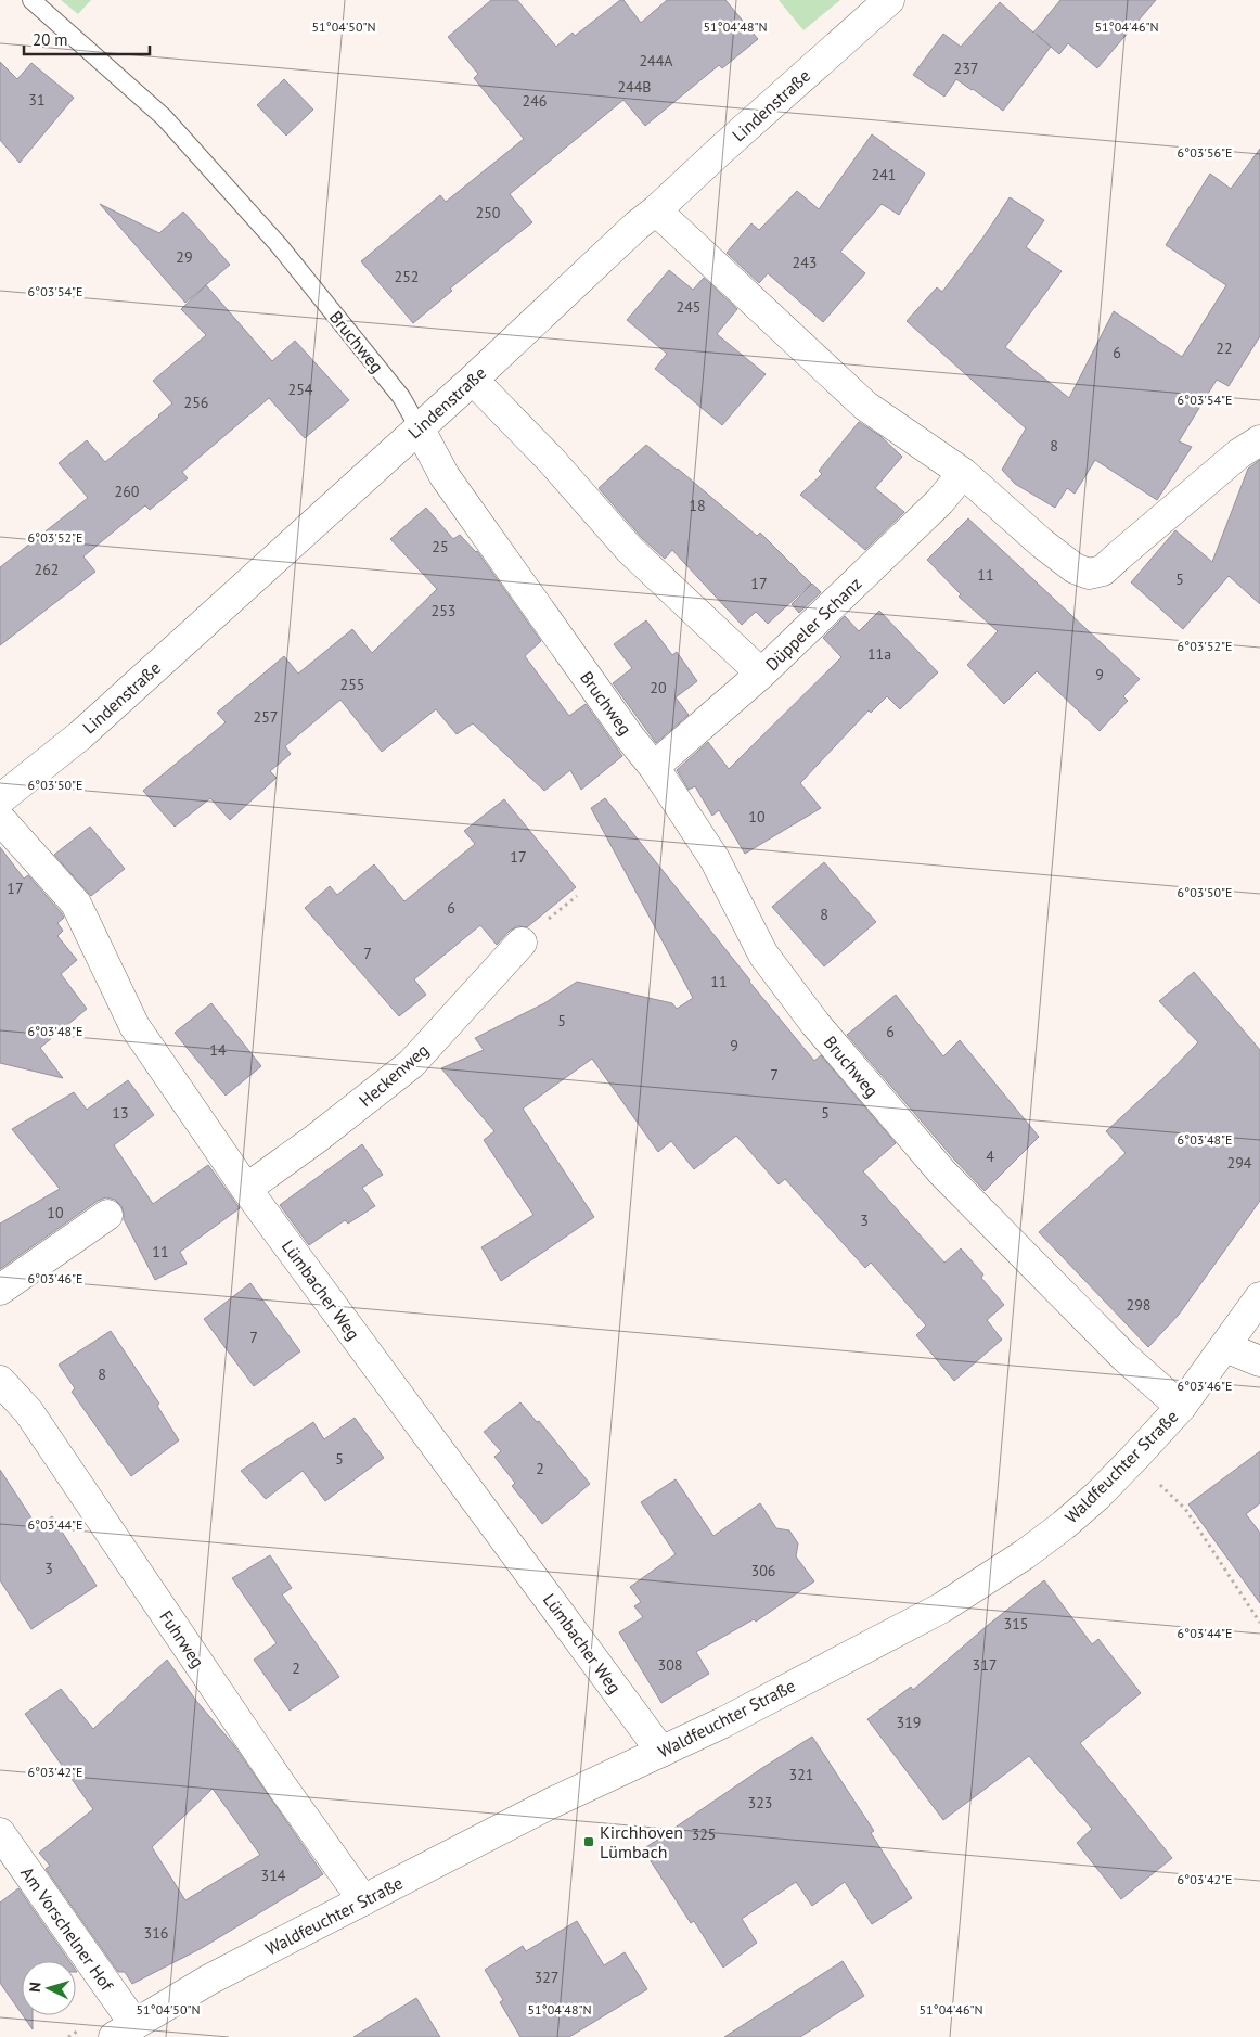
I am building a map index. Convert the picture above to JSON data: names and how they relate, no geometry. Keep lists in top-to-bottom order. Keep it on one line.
{"streets":{"street":["Lindenstraße","Bruchweg","Düppeler Schanz","Heckenweg","Lümbacher Weg","Waldfeuchter Straße","Fuhrweg","Am Vorschelner Hof"]},"crossings":[["Lindenstraße","Bruchweg"],["Bruchweg","Düppeler Schanz"],["Bruchweg","Waldfeuchter Straße"],["Heckenweg","Lümbacher Weg"],["Lümbacher Weg","Waldfeuchter Straße"],["Waldfeuchter Straße","Fuhrweg"],["Waldfeuchter Straße","Am Vorschelner Hof"]],"places":{"transit":["Kirchhoven Lümbach"]},"house_numbers":["244A","237","244B","31","246","241","250","29","243","252","245","22","6","254","256","8","260","18","25","262","11","5","17","253","11a","9","255","20","257","10","17","17","6","8","7","11","5","6","9","14","7","13","5","4","294","10","3","11","298","7","8","5","2","3","306","315","308","317","2","319","321","323","325","314","316","327"],"scale_bar":"20 m","north":"left","coordinates":["51°04'50\"N","51°04'48\"N","51°04'46\"N","6°03'56\"E","6°03'54\"E","6°03'52\"E","6°03'50\"E","6°03'48\"E","6°03'46\"E","6°03'44\"E","6°03'42\"E"]}
